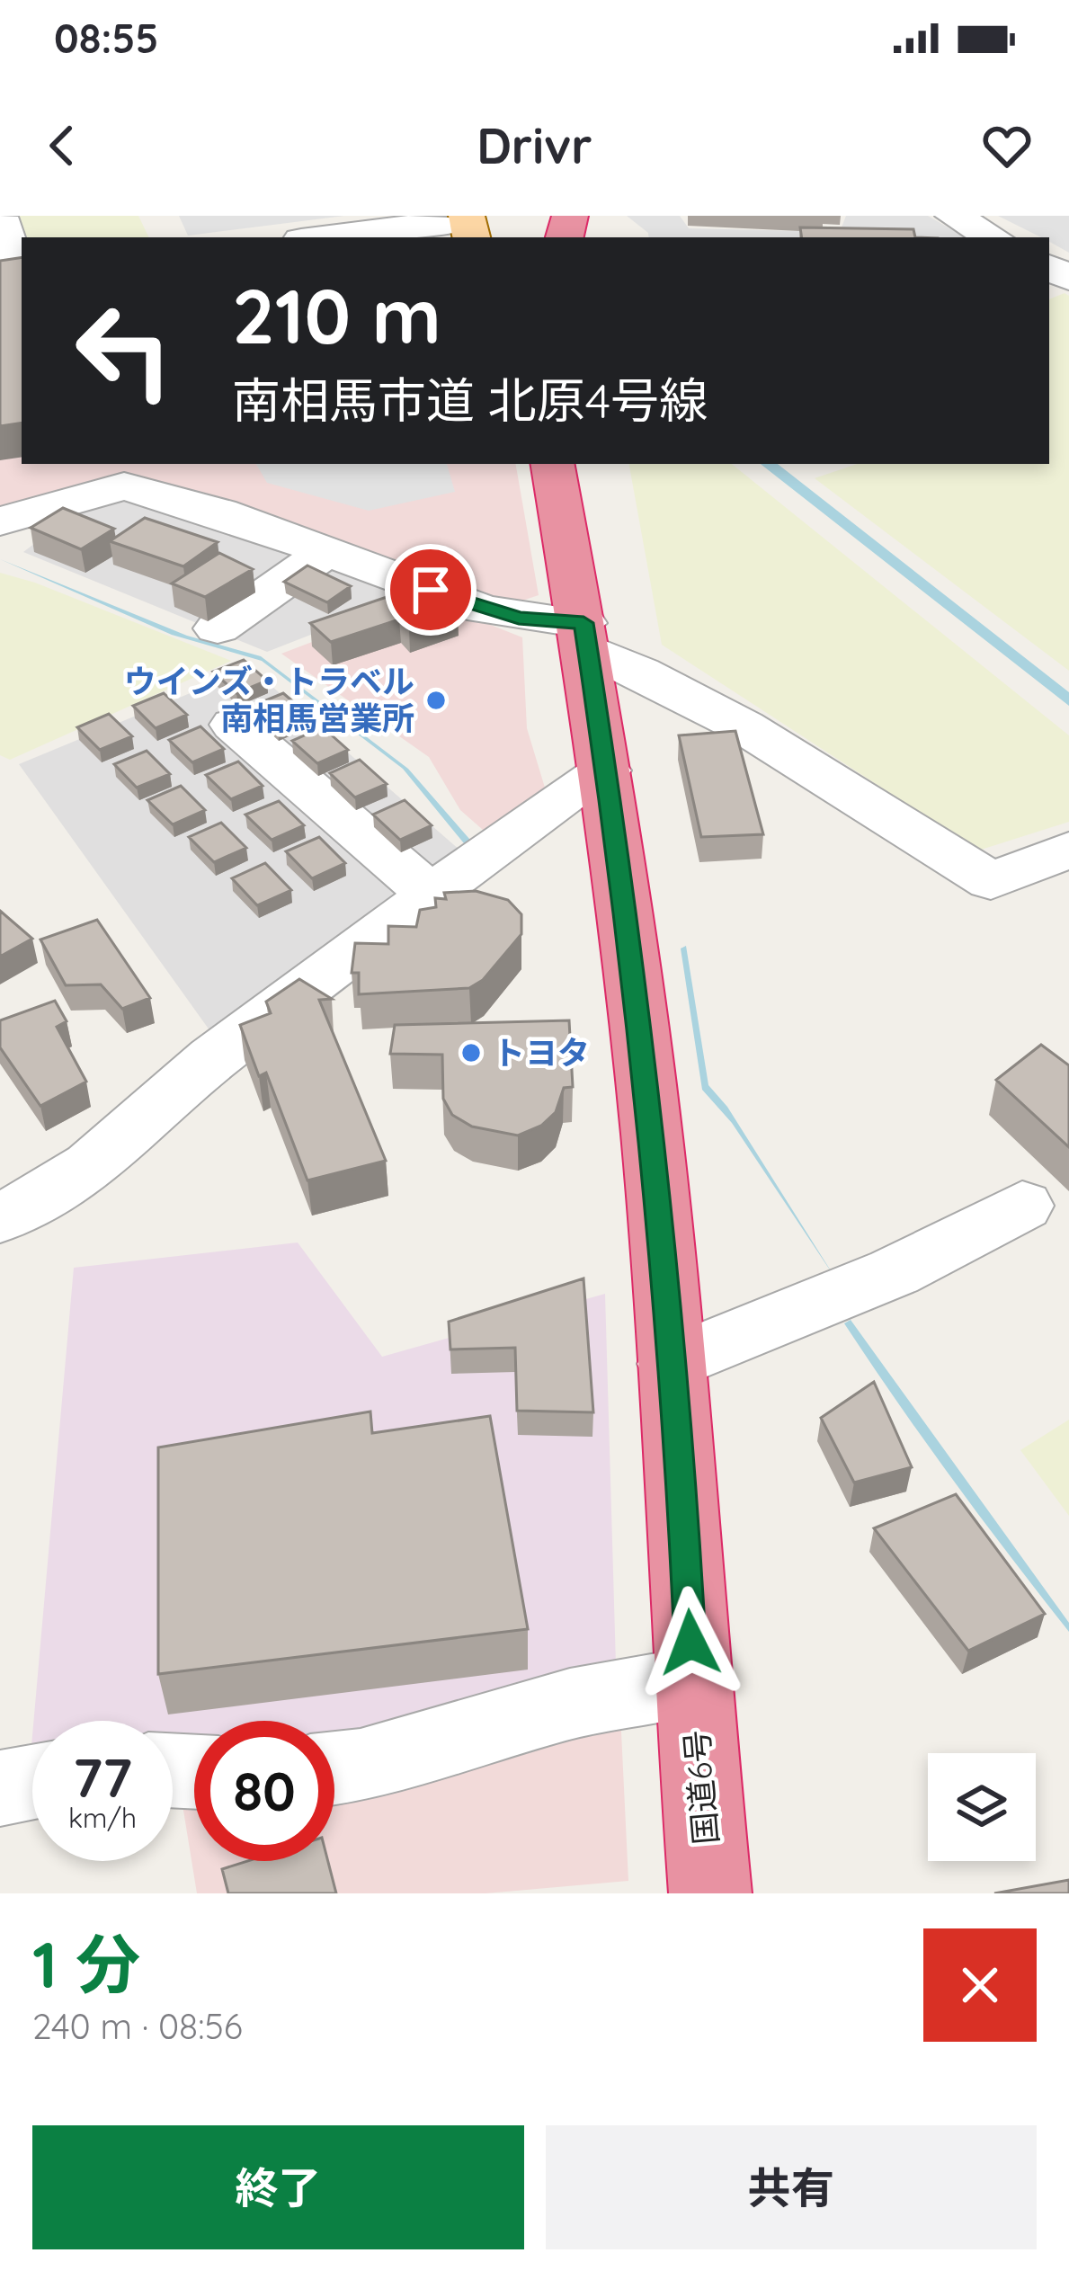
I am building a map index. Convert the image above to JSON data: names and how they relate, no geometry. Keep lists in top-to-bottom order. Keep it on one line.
{"streets":{"highway":["国道6号"]},"places":["ウインズ・トラベル 南相馬営業所","トヨタ"],"page":{"status":"08:55","header":"Drivr","turn":["210 m","南相馬市道 北原4号線"],"speed":"77 km/h","limit":"80","heading":["1 分","240 m · 08:56"],"buttons":["終了","共有"]}}
